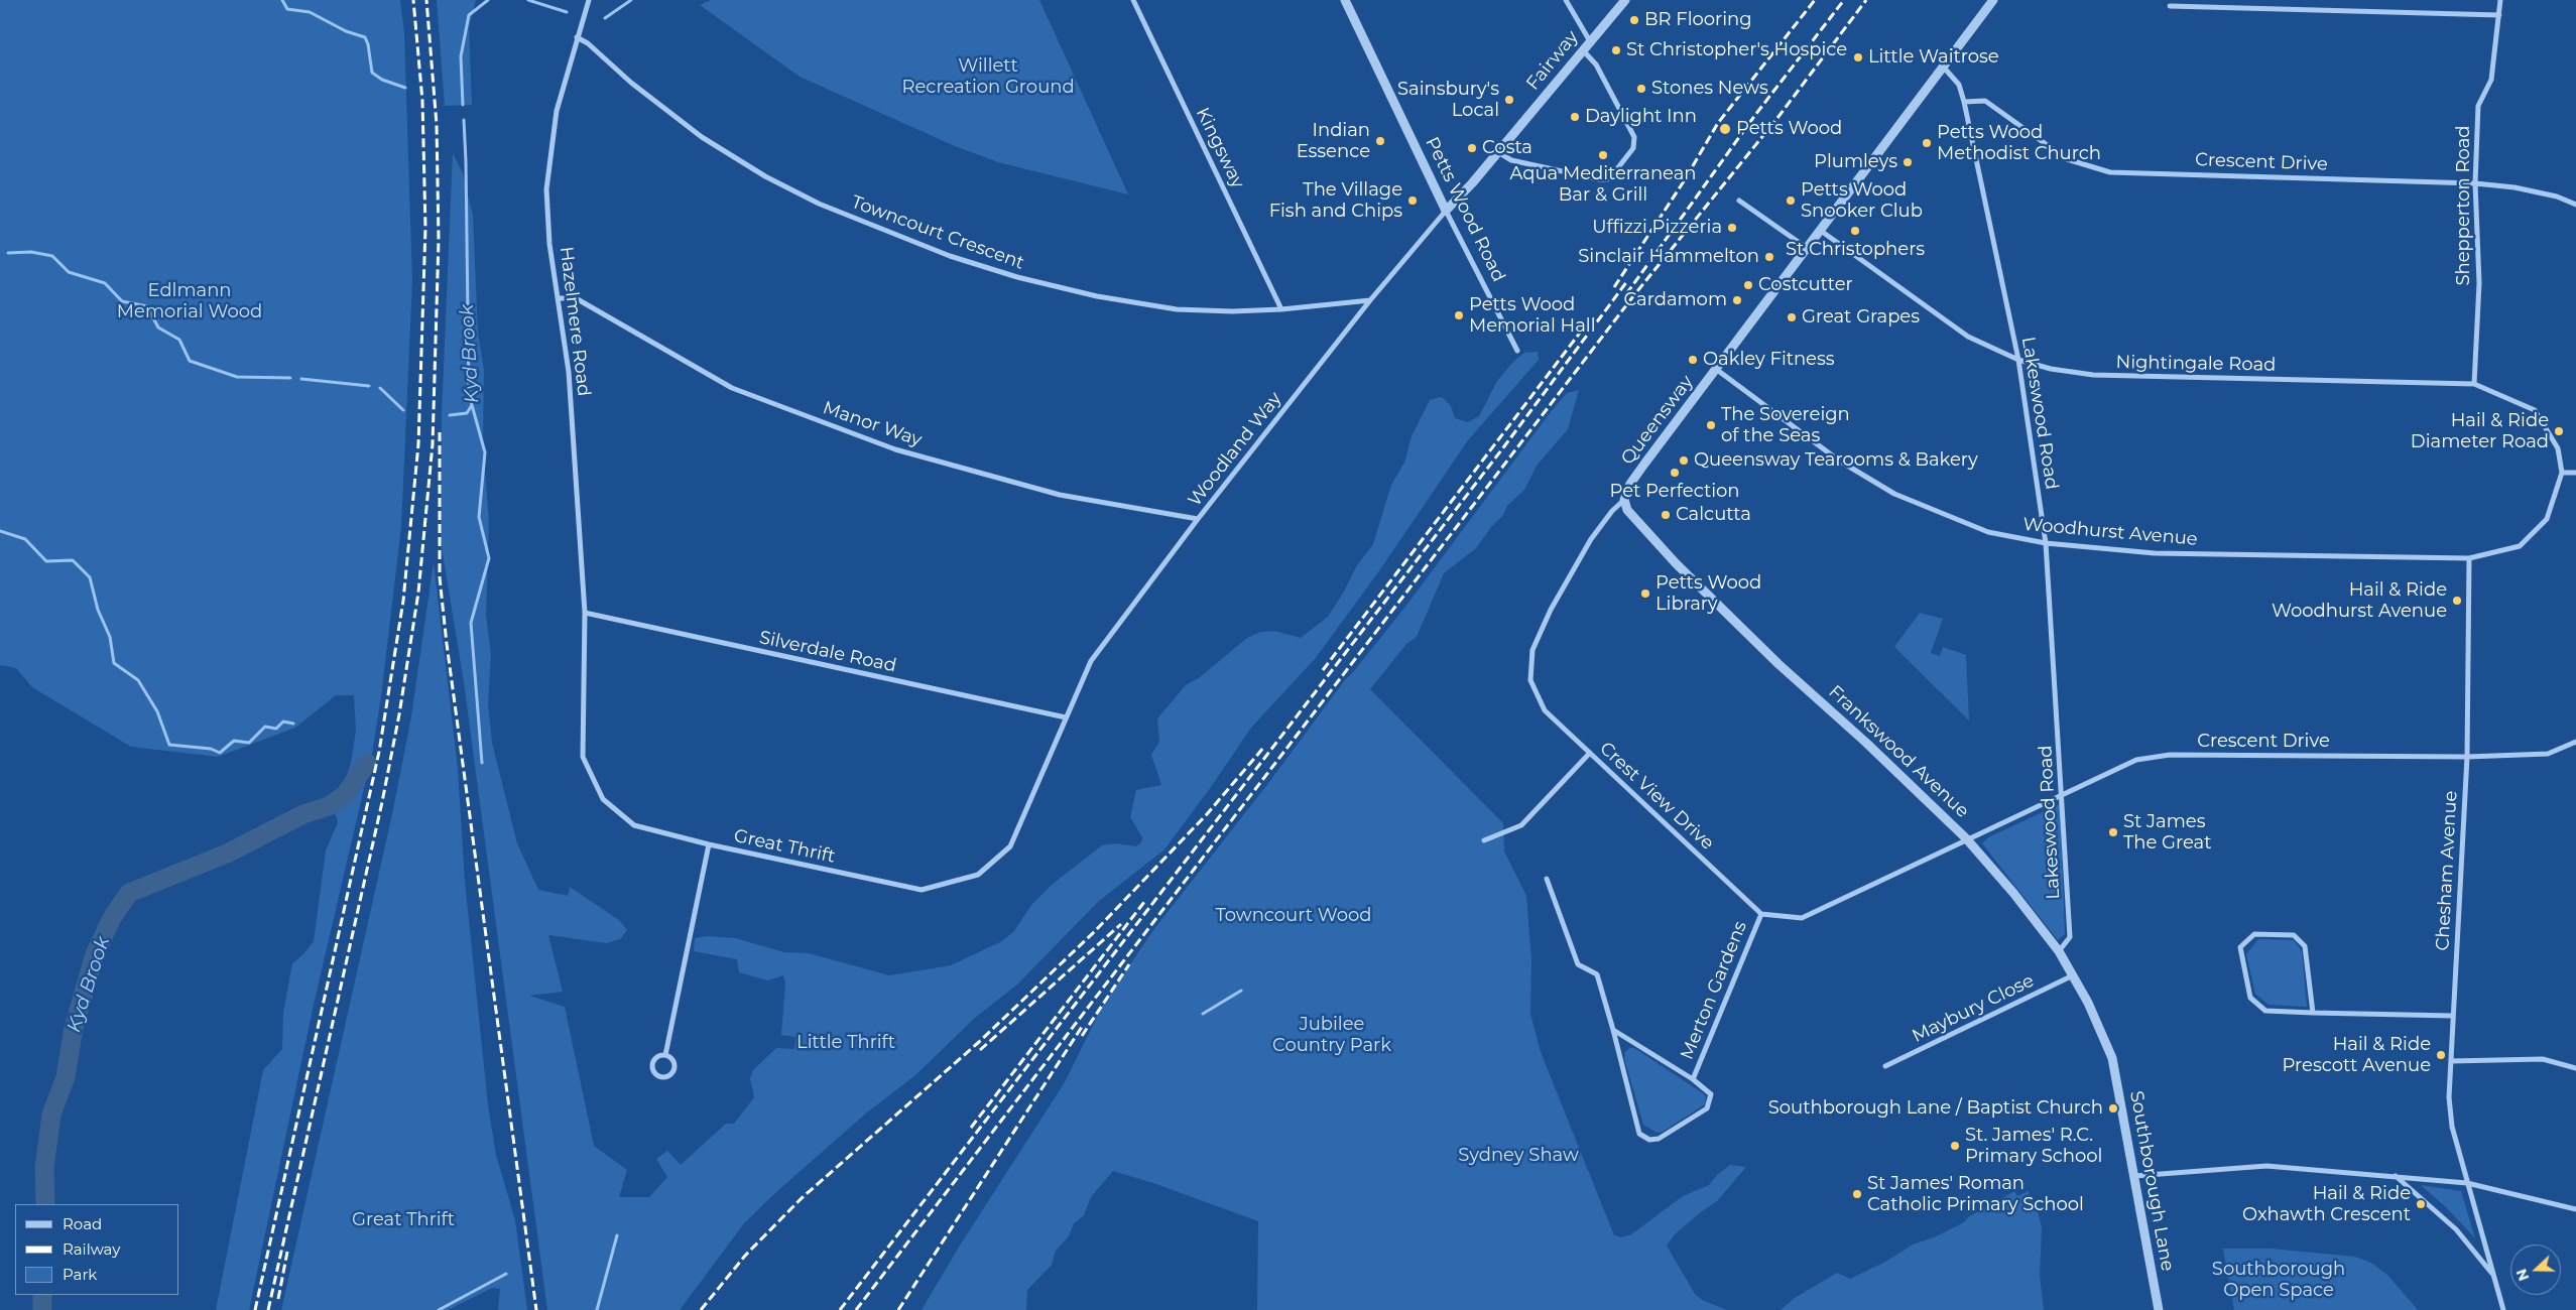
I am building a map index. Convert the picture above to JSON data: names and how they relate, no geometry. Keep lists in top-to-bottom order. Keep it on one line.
{"streets":{"street":["Fairway","Kingsway","Crescent Drive","Shepperton Road","Petts Wood Road","Towncourt Crescent","Hazelmere Road","Nightingale Road","Lakeswood Road","Queensway","Manor Way","Woodland Way","Woodhurst Avenue","Silverdale Road","Frankswood Avenue","Crest View Drive","Great Thrift","Chesham Avenue","Merton Gardens","Maybury Close","Southborough Lane"]},"crossings":[["Fairway","Petts Wood Road"],["Fairway","Woodland Way"],["Kingsway","Towncourt Crescent"],["Crescent Drive","Shepperton Road"],["Crescent Drive","Lakeswood Road"],["Crescent Drive","Frankswood Avenue"],["Crescent Drive","Chesham Avenue"],["Shepperton Road","Nightingale Road"],["Petts Wood Road","Woodland Way"],["Towncourt Crescent","Hazelmere Road"],["Towncourt Crescent","Woodland Way"],["Hazelmere Road","Manor Way"],["Hazelmere Road","Silverdale Road"],["Hazelmere Road","Great Thrift"],["Nightingale Road","Lakeswood Road"],["Nightingale Road","Queensway"],["Nightingale Road","Woodhurst Avenue"],["Lakeswood Road","Queensway"],["Lakeswood Road","Woodhurst Avenue"],["Lakeswood Road","Frankswood Avenue"],["Queensway","Woodhurst Avenue"],["Queensway","Frankswood Avenue"],["Queensway","Crest View Drive"],["Manor Way","Woodland Way"],["Woodland Way","Silverdale Road"],["Woodland Way","Great Thrift"],["Woodhurst Avenue","Chesham Avenue"],["Silverdale Road","Great Thrift"],["Frankswood Avenue","Crest View Drive"],["Frankswood Avenue","Maybury Close"],["Frankswood Avenue","Southborough Lane"],["Crest View Drive","Merton Gardens"]],"water":["Kyd Brook"],"parks":["Willett Recreation Ground","Edlmann Memorial Wood","Towncourt Wood","Jubilee Country Park","Little Thrift","Sydney Shaw","Great Thrift","Southborough Open Space"],"places":["BR Flooring","St Christopher's Hospice","Little Waitrose","Stones News","Sainsbury's Local","Daylight Inn","Petts Wood","Indian Essence","Petts Wood Methodist Church","Costa","Aqua Mediterranean Bar & Grill","Plumleys","The Village Fish and Chips","Petts Wood Snooker Club","Uffizzi Pizzeria","St Christophers","Sinclair Hammelton","Costcutter","Cardamom","Petts Wood Memorial Hall","Great Grapes","Oakley Fitness","The Sovereign of the Seas","Hail & Ride Diameter Road","Queensway Tearooms & Bakery","Pet Perfection","Calcutta","Petts Wood Library","Hail & Ride Woodhurst Avenue","St James The Great","Hail & Ride Prescott Avenue","Southborough Lane / Baptist Church","St. James' R.C. Primary School","St James' Roman Catholic Primary School","Hail & Ride Oxhawth Crescent"],"legend":["Road","Railway","Park"],"north":"left"}
